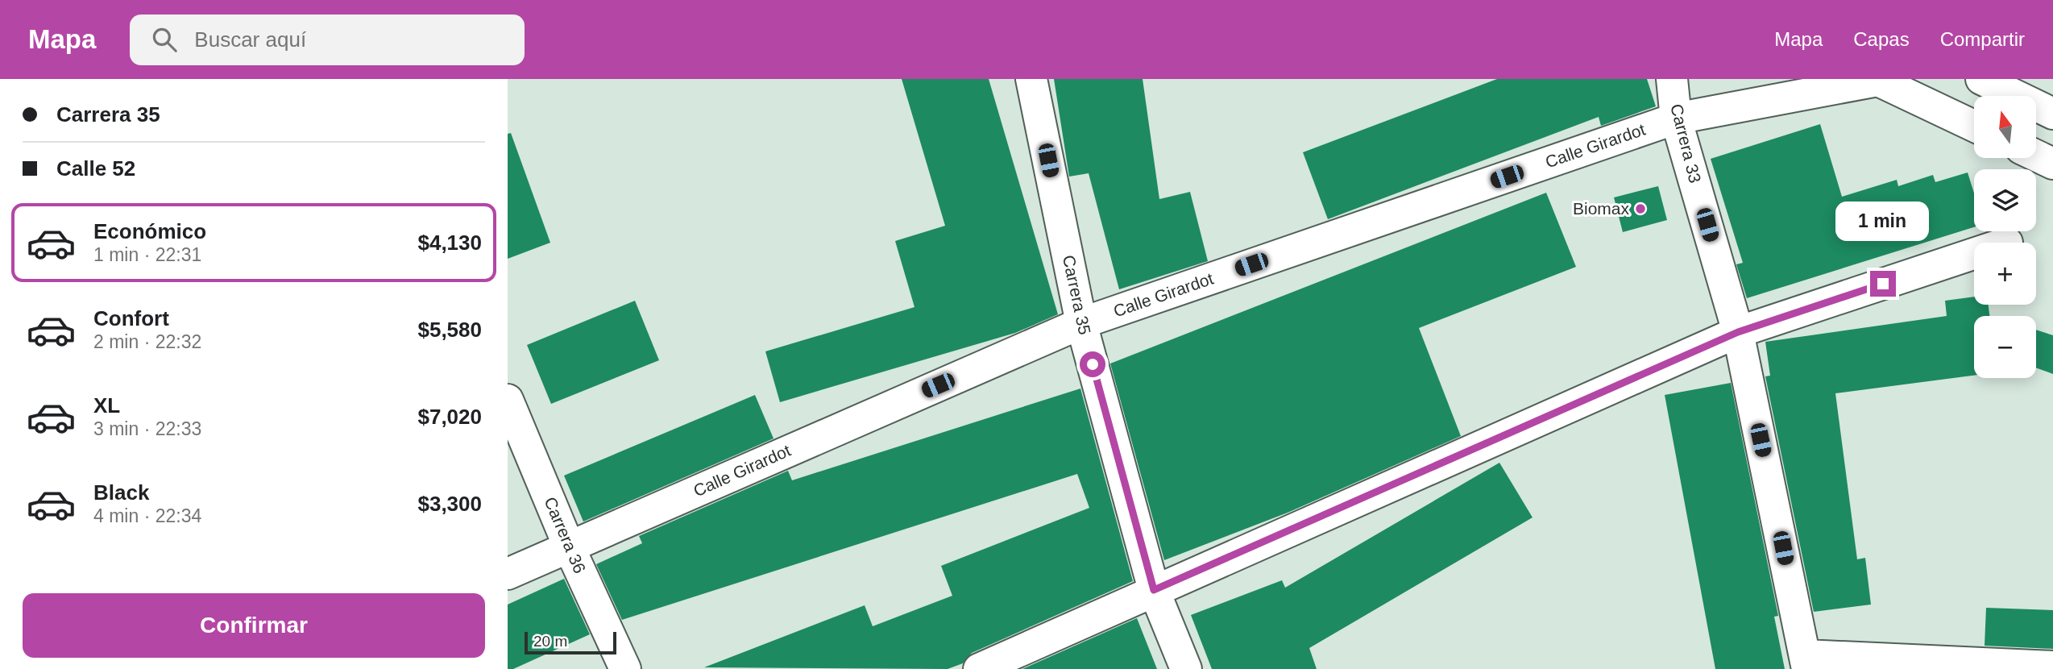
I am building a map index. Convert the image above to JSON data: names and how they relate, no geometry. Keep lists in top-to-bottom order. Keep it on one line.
{"streets":{"street":["Carrera 33","Calle Girardot","Carrera 35","Carrera 36"]},"crossings":[["Carrera 33","Calle Girardot"],["Calle Girardot","Carrera 35"],["Calle Girardot","Carrera 36"]],"places":["Biomax"],"scale_bar":"20 m","north":"top","page":{"header":"Mapa","search":"Buscar aquí","nav":["Mapa","Capas","Compartir"],"banner":["Carrera 35","Calle 52"],"map_buttons":["+","−"],"bubble":"1 min","list":[{"name":"Económico","note":"1 min · 22:31","value":"$4,130"},{"name":"Confort","note":"2 min · 22:32","value":"$5,580"},{"name":"XL","note":"3 min · 22:33","value":"$7,020"},{"name":"Black","note":"4 min · 22:34","value":"$3,300"}],"buttons":"Confirmar","scale":"20 m"}}
